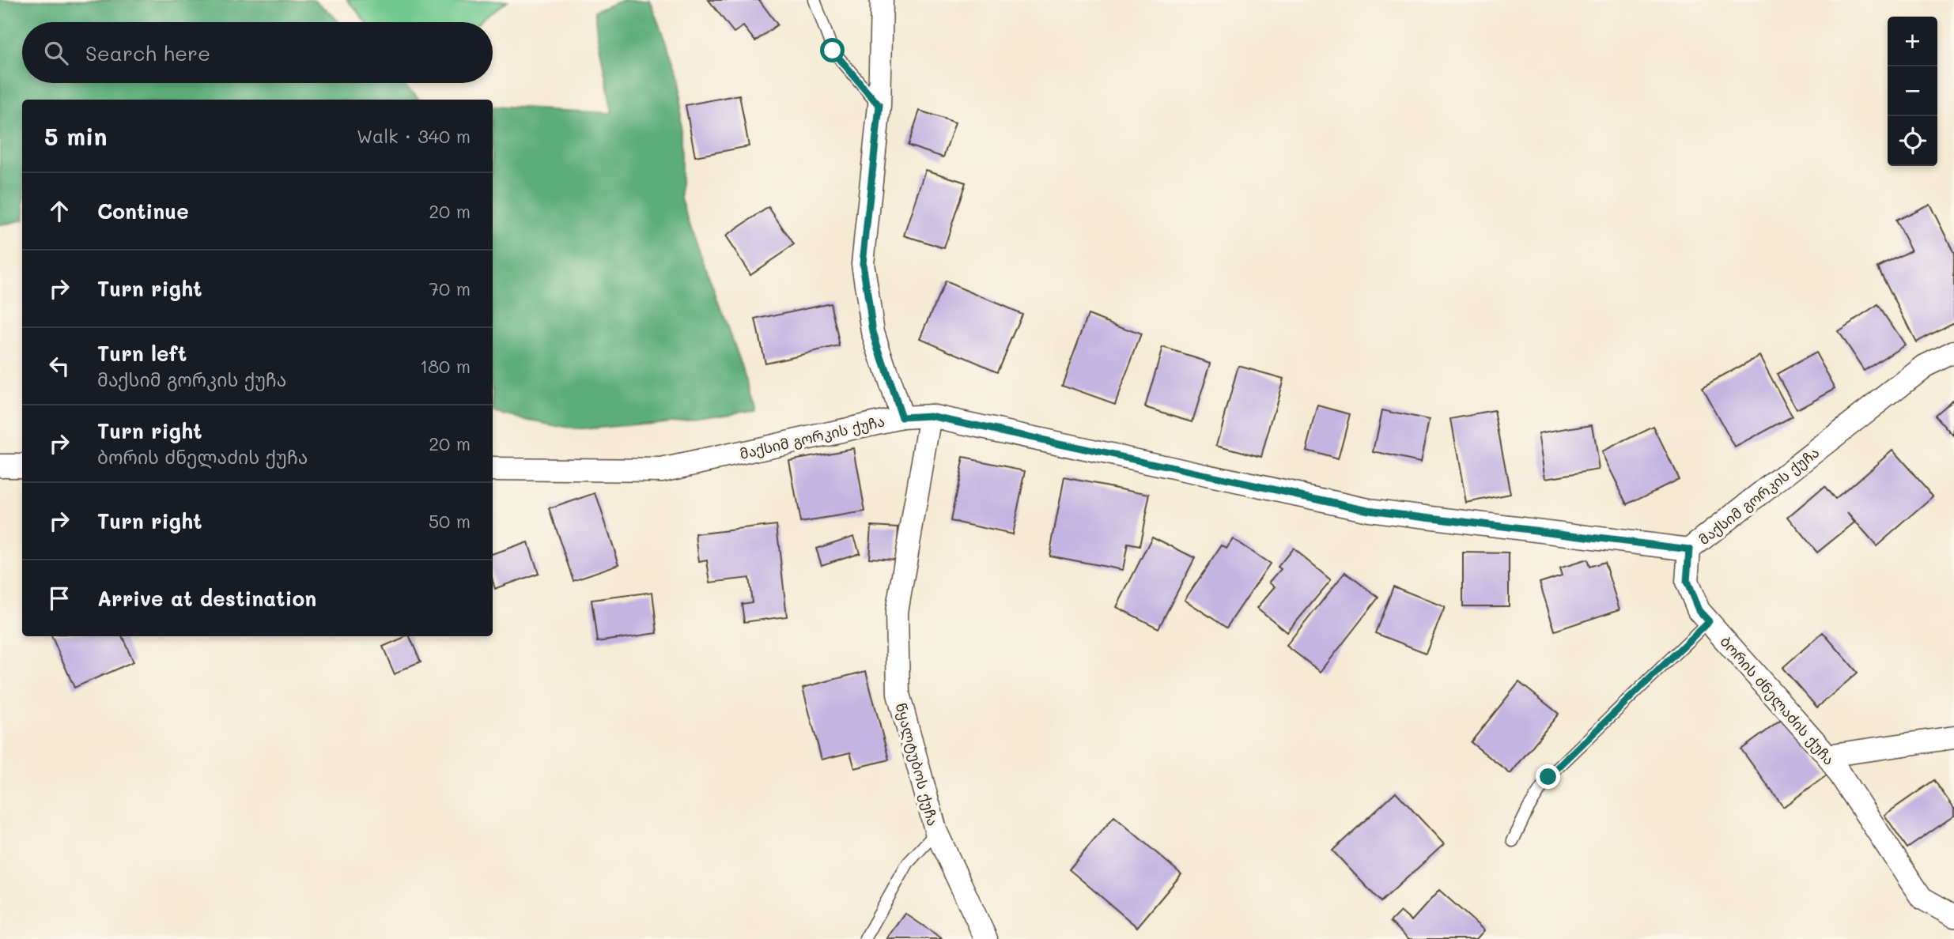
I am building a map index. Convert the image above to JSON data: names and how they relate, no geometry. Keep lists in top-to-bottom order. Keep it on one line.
{"streets":{"street":["მაქსიმ გორკის ქუჩა","ბორის ძნელაძის ქუჩა","წყალტუბოს ქუჩა"]},"crossings":[["მაქსიმ გორკის ქუჩა","ბორის ძნელაძის ქუჩა"],["მაქსიმ გორკის ქუჩა","წყალტუბოს ქუჩა"]],"page":{"map_buttons":["+","−"],"search":"Search here","heading":["5 min","Walk · 340 m"],"list":[["Continue","20 m"],["Turn right","70 m"],["Turn left","მაქსიმ გორკის ქუჩა","180 m"],["Turn right","ბორის ძნელაძის ქუჩა","20 m"],["Turn right","50 m"],"Arrive at destination"]}}
